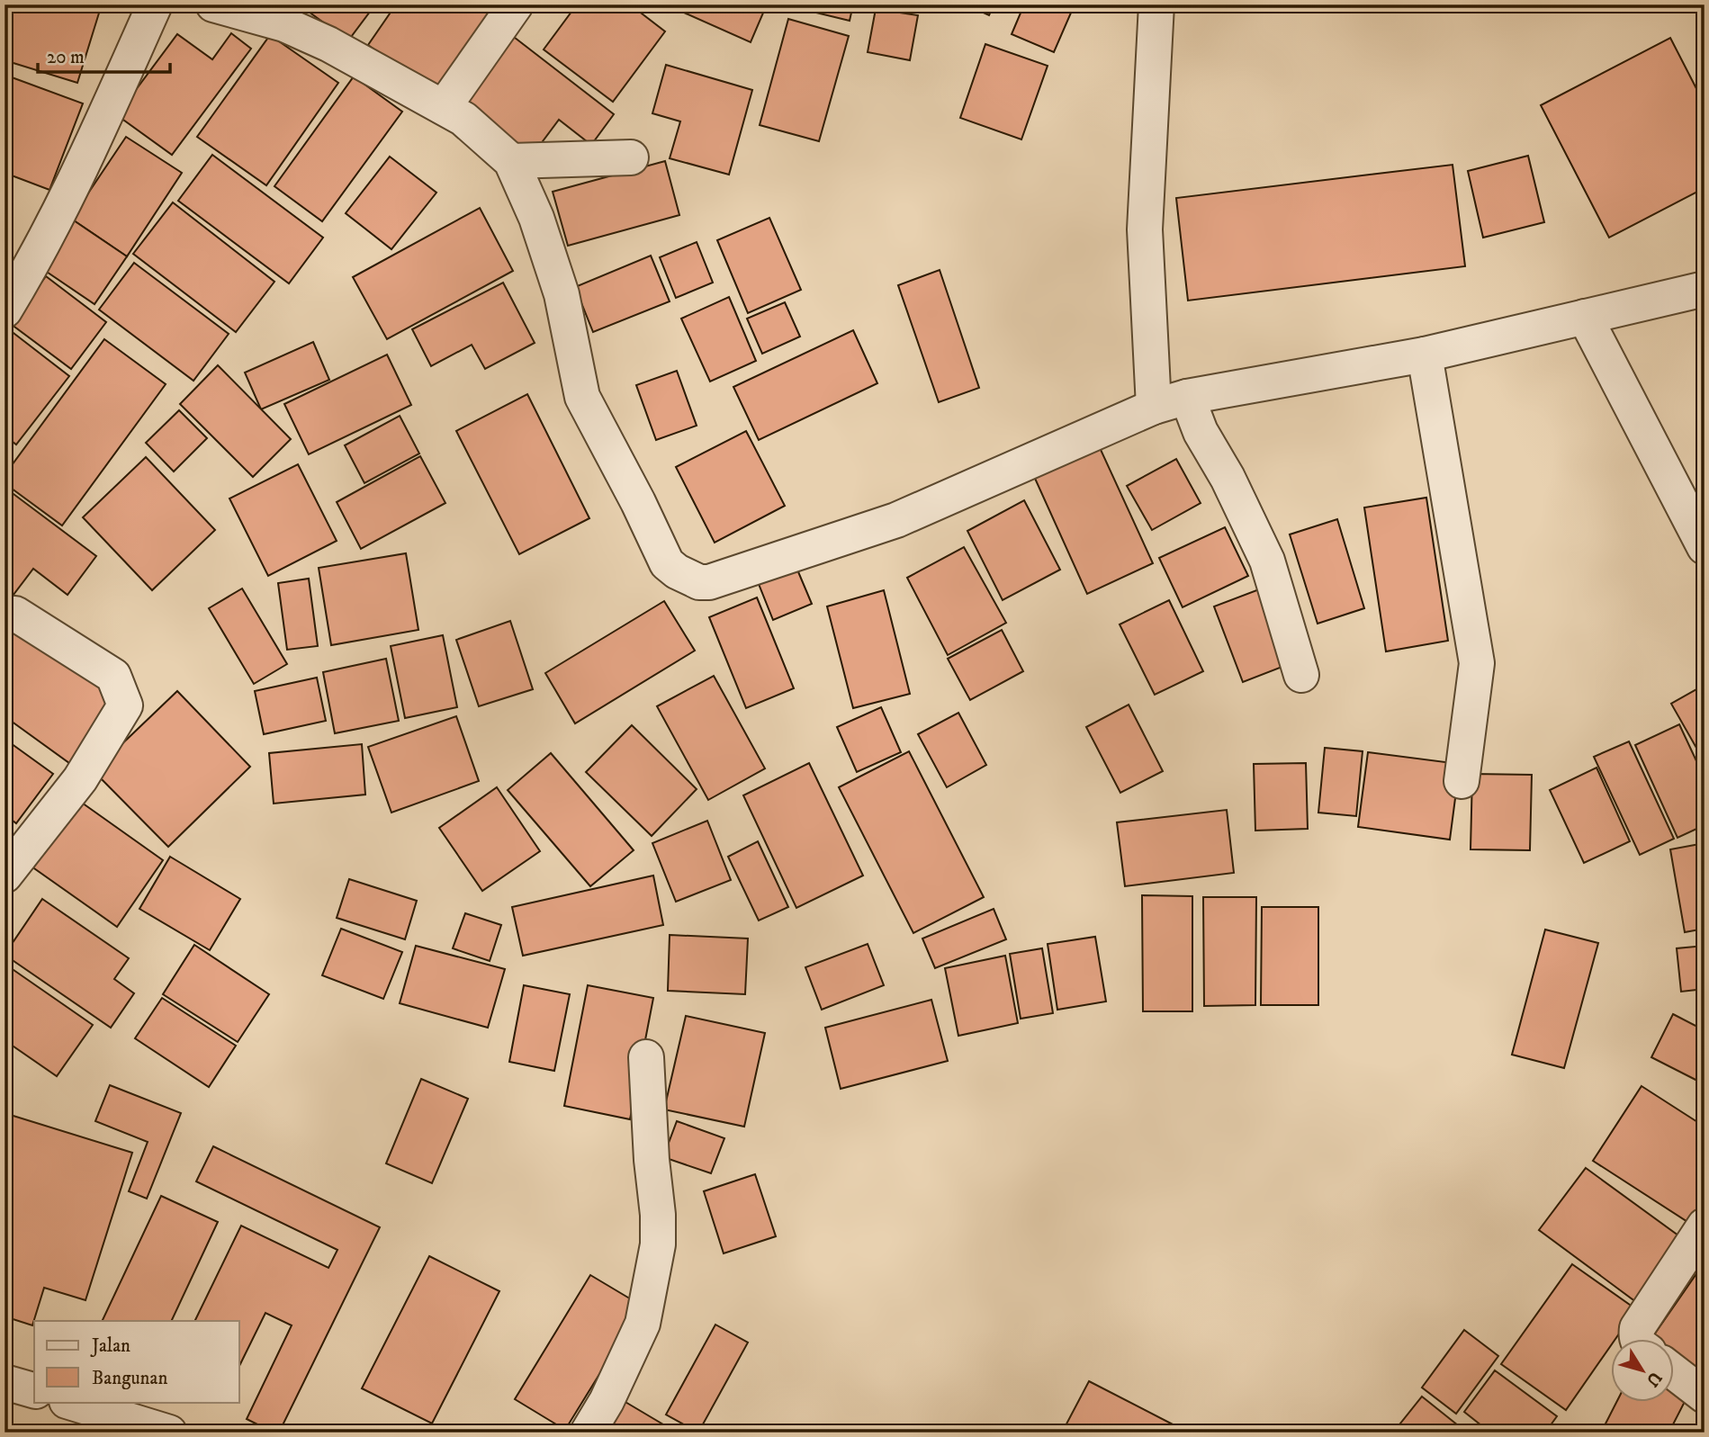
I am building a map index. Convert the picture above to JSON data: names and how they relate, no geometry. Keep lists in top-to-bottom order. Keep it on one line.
{"legend":["Jalan","Bangunan"],"scale_bar":"20 m","north":"bottom right"}
